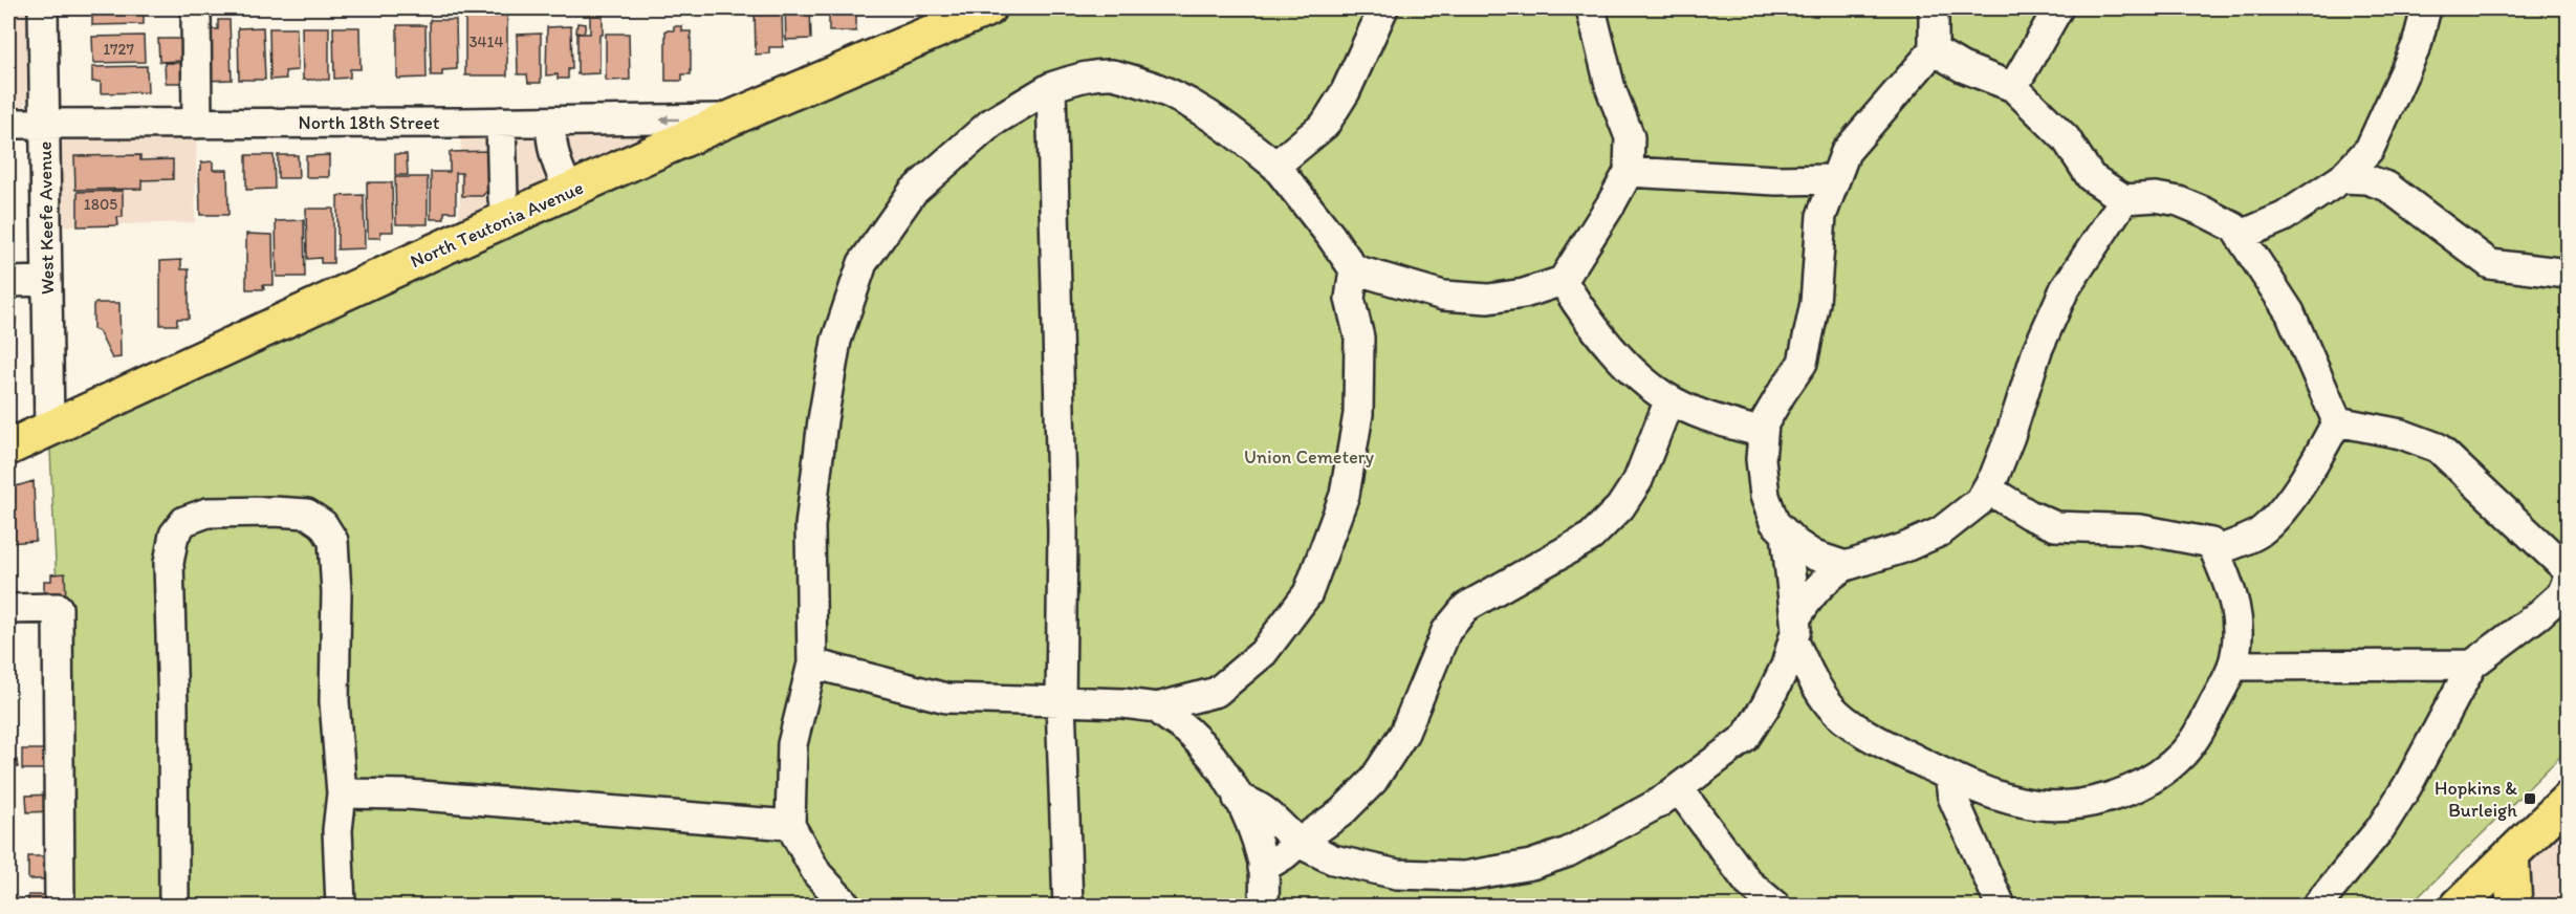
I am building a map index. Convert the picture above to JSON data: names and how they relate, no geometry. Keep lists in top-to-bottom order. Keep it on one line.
{"streets":{"main road":["North Teutonia Avenue"],"street":["North 18th Street","West Keefe Avenue"]},"crossings":[["North 18th Street","West Keefe Avenue"],["North 18th Street","North Teutonia Avenue"],["West Keefe Avenue","North Teutonia Avenue"]],"parks":["Union Cemetery"],"places":{"transit":["Hopkins & Burleigh"]},"house_numbers":["3414","1727","1805"]}
